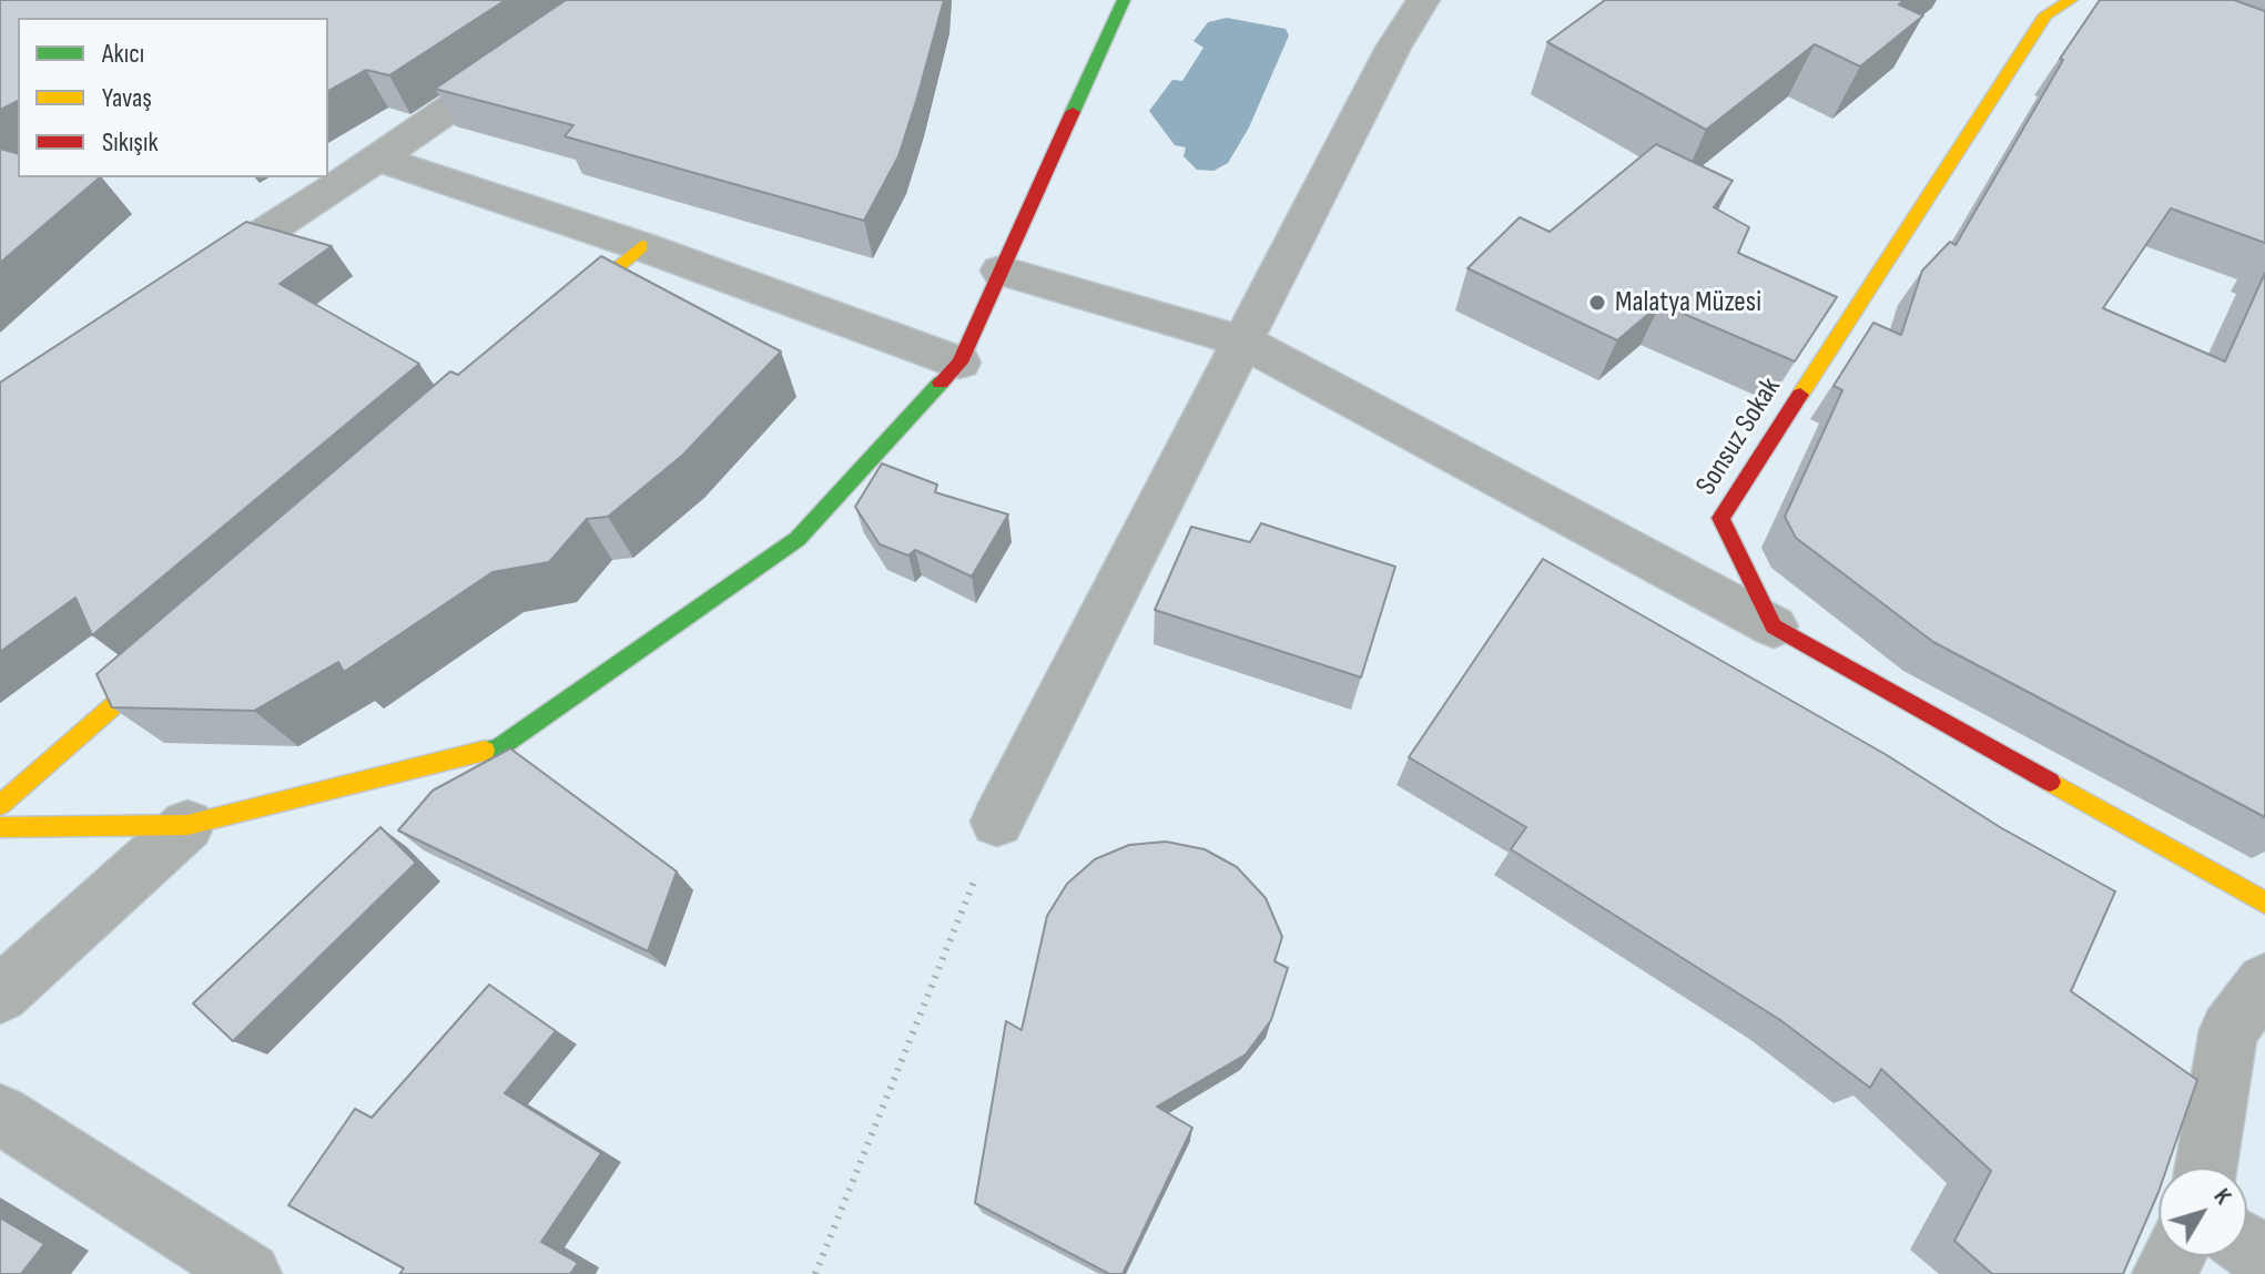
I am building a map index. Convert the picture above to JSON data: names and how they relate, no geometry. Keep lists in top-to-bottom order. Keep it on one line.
{"streets":{"street":["Sonsuz Sokak"]},"places":["Malatya Müzesi"],"legend":["Akıcı","Yavaş","Sıkışık"],"north":"top right"}
